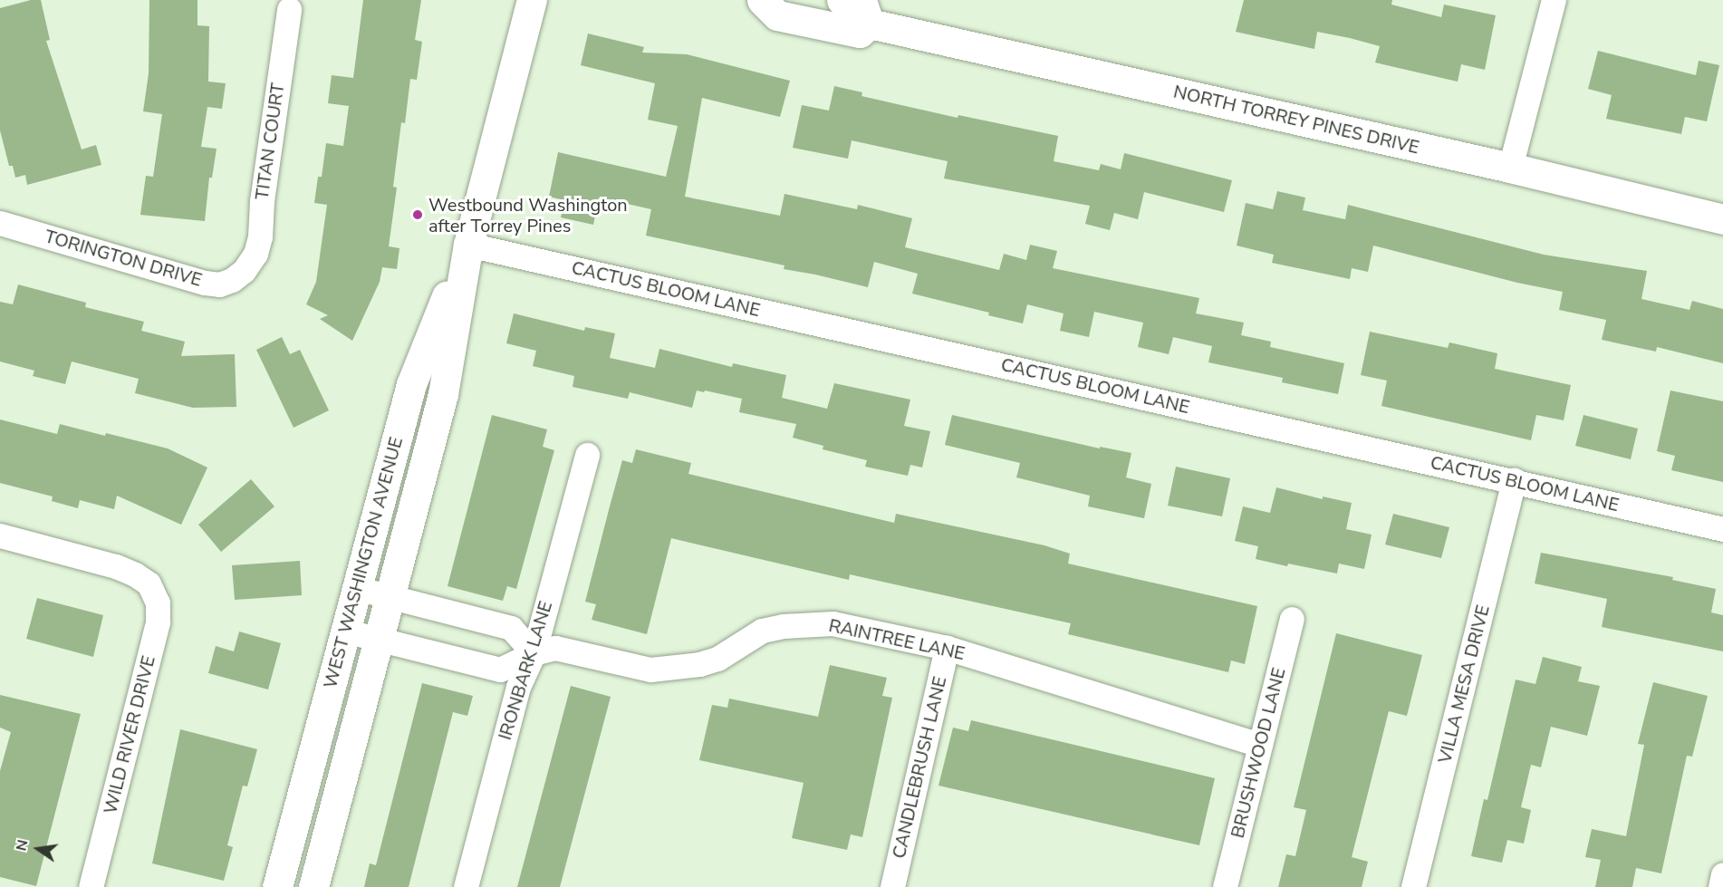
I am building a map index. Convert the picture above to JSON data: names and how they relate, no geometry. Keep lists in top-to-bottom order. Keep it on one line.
{"streets":{"main road":["NORTH TORREY PINES DRIVE","WEST WASHINGTON AVENUE"],"street":["TITAN COURT","TORINGTON DRIVE","CACTUS BLOOM LANE","RAINTREE LANE","IRONBARK LANE","VILLA MESA DRIVE","WILD RIVER DRIVE","BRUSHWOOD LANE","CANDLEBRUSH LANE"]},"crossings":[["TITAN COURT","TORINGTON DRIVE"],["CACTUS BLOOM LANE","WEST WASHINGTON AVENUE"],["CACTUS BLOOM LANE","VILLA MESA DRIVE"],["WEST WASHINGTON AVENUE","RAINTREE LANE"],["RAINTREE LANE","IRONBARK LANE"],["RAINTREE LANE","BRUSHWOOD LANE"],["RAINTREE LANE","CANDLEBRUSH LANE"]],"places":["Westbound Washington after Torrey Pines"],"north":"left"}
